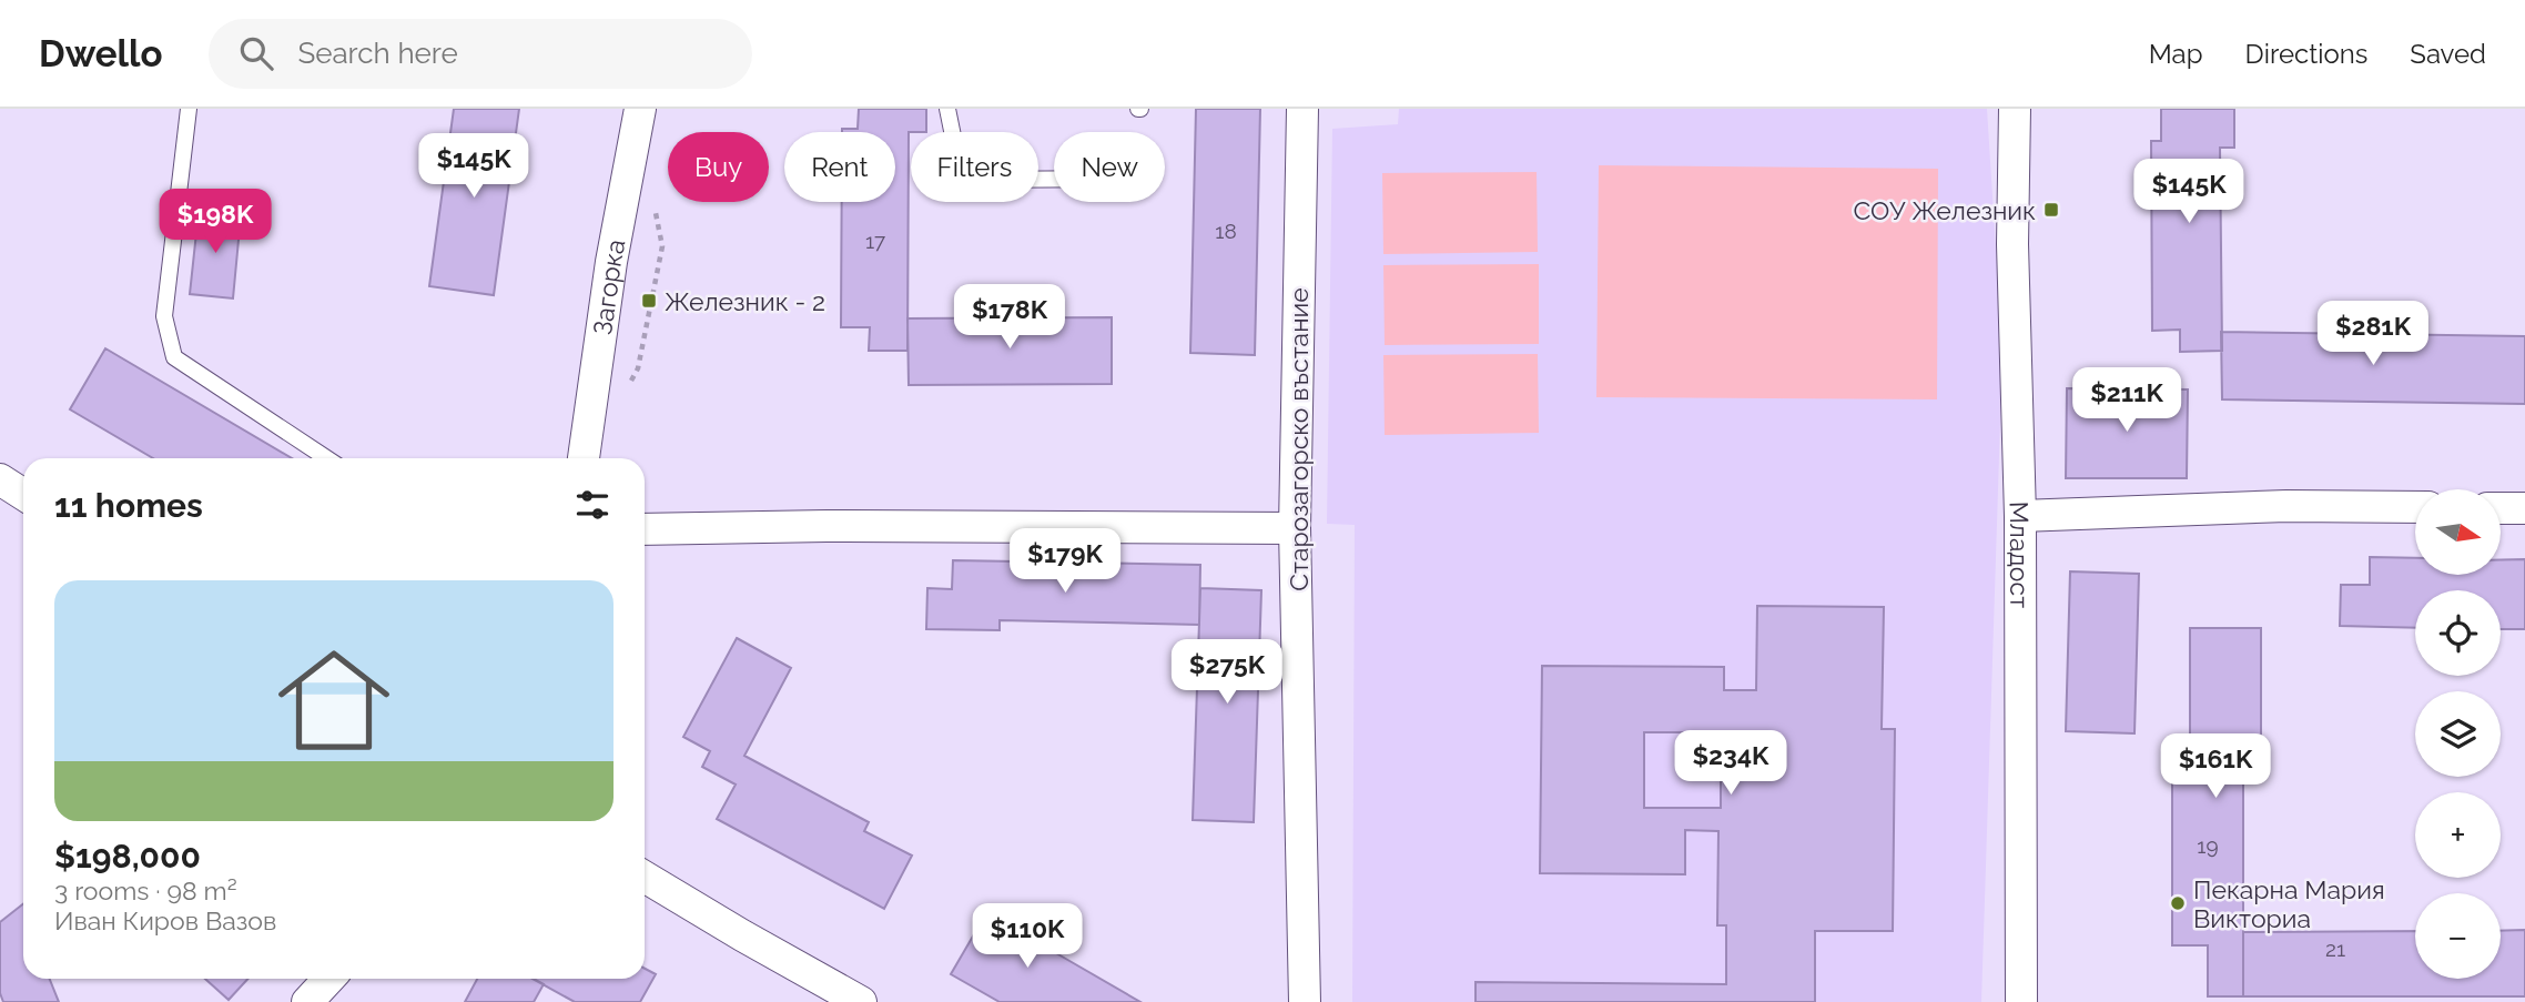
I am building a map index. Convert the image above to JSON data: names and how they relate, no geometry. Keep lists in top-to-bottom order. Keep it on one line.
{"streets":{"street":["Загорка","Старозагорско въстание","Младост"]},"places":{"transit":["СОУ Железник","Железник - 2"],"other":["Пекарна Мария Викториа"]},"house_numbers":["18","17","19","21"],"north":"right","page":{"header":"Dwello","search":"Search here","nav":["Map","Directions","Saved"],"chip":["Buy","Rent","Filters","New"],"price":["$145K","$145K","$198K","$178K","$281K","$211K","$179K","$275K","$234K","$161K","$110K"],"heading":"11 homes","map_buttons":["+","−"],"list":[{"name":"$198,000","note":"3 rooms · 98 m² · Иван Киров Вазов"}]}}
